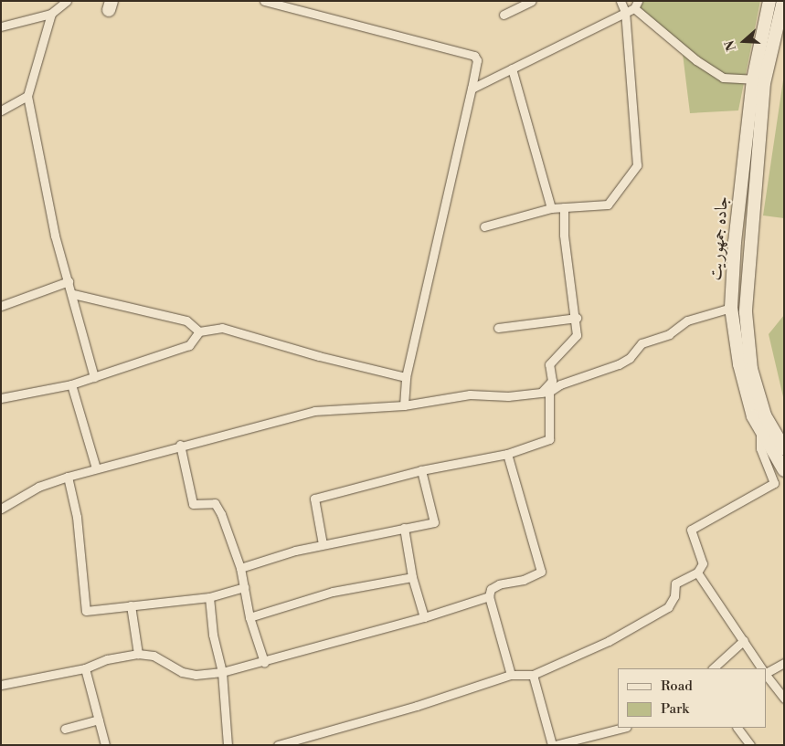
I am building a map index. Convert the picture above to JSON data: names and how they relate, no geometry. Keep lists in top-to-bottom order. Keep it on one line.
{"streets":{"main road":["جاده جمهوریت"]},"legend":["Road","Park"],"north":"left"}
